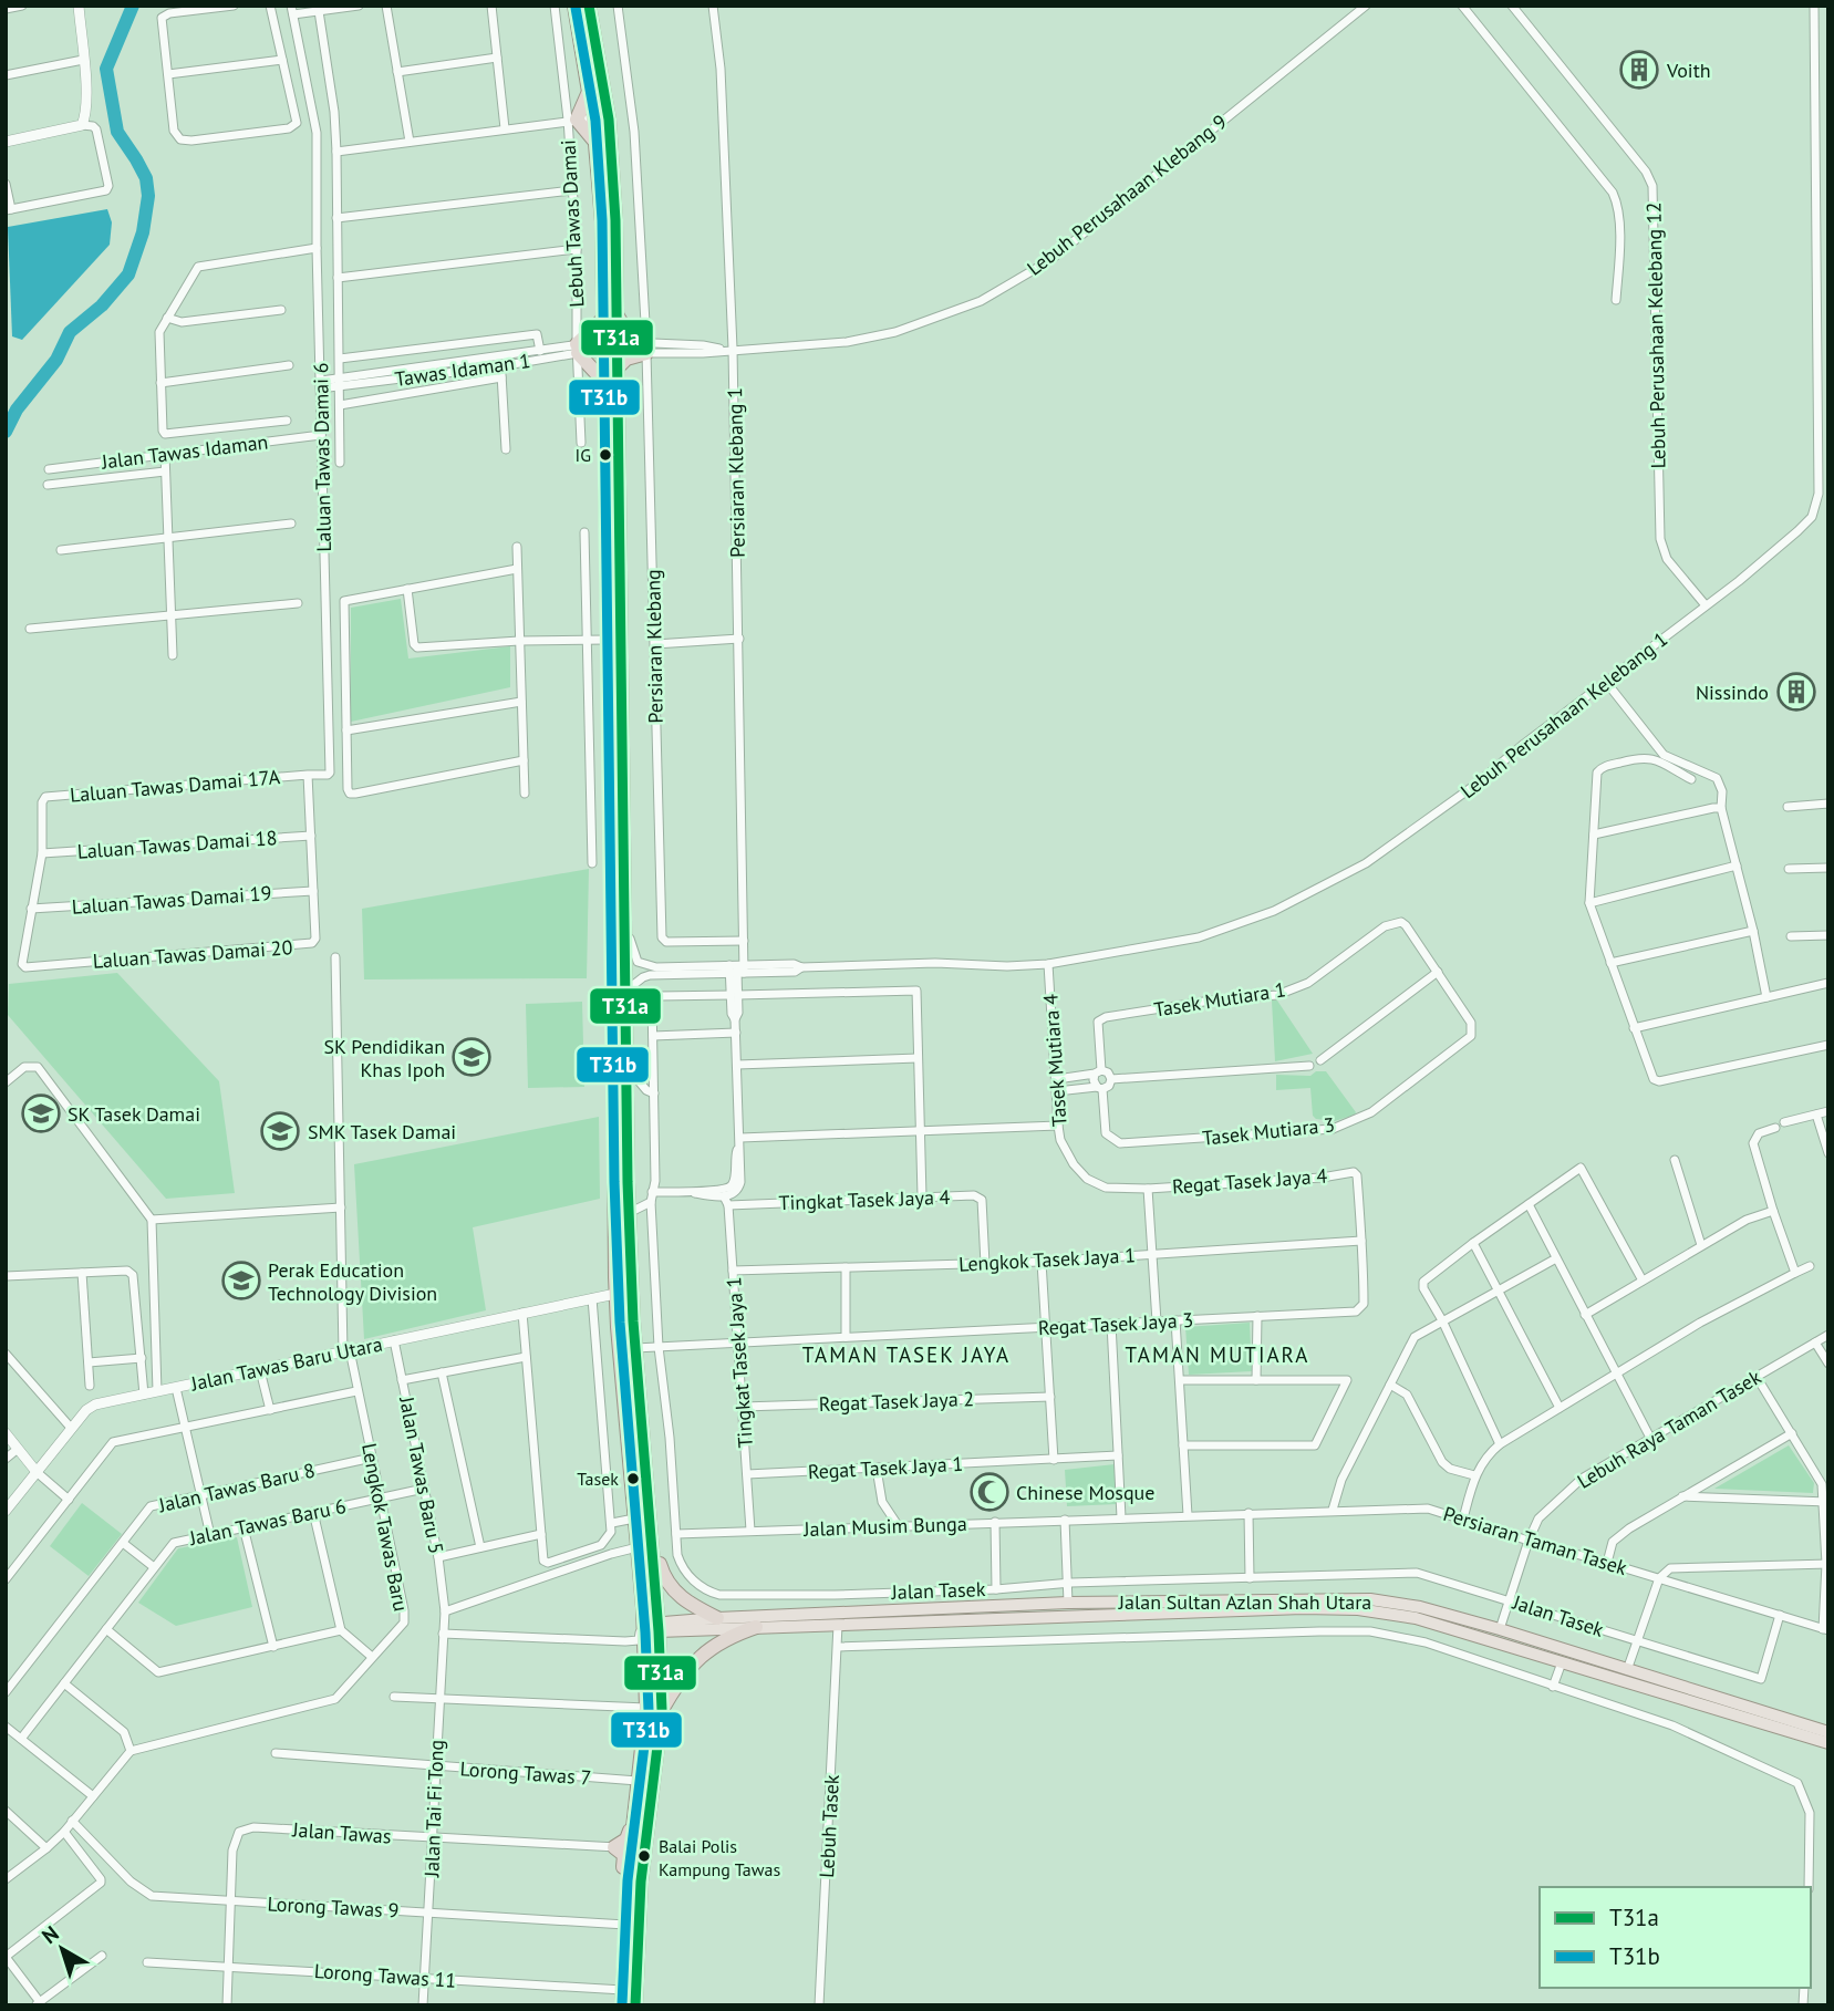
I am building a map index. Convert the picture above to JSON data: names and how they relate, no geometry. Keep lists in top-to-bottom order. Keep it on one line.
{"streets":{"main road":["Jalan Sultan Azlan Shah Utara"],"street":["Lebuh Perusahaan Klebang 9","Lebuh Tawas Damai","Lebuh Perusahaan Kelebang 12","Tawas Idaman 1","Jalan Tawas Idaman","Laluan Tawas Damai 6","Persiaran Klebang 1","Persiaran Klebang","Lebuh Perusahaan Kelebang 1","Laluan Tawas Damai 17A","Laluan Tawas Damai 18","Laluan Tawas Damai 19","Laluan Tawas Damai 20","Tasek Mutiara 1","Tasek Mutiara 4","Tasek Mutiara 3","Regat Tasek Jaya 4","Tingkat Tasek Jaya 4","Lengkok Tasek Jaya 1","Regat Tasek Jaya 3","Tingkat Tasek Jaya 1","Jalan Tawas Baru Utara","Regat Tasek Jaya 2","Lebuh Raya Taman Tasek","Regat Tasek Jaya 1","Jalan Tawas Baru 5","Jalan Tawas Baru 8","Jalan Tawas Baru 6","Jalan Musim Bunga","Lengkok Tawas Baru","Persiaran Taman Tasek","Jalan Tasek","Lorong Tawas 7","Jalan Tai Fi Tong","Lebuh Tasek","Jalan Tawas","Lorong Tawas 9","Lorong Tawas 11"]},"crossings":[["Lebuh Perusahaan Klebang 9","Tawas Idaman 1"],["Lebuh Perusahaan Klebang 9","Persiaran Klebang 1"],["Lebuh Perusahaan Klebang 9","Persiaran Klebang"],["Lebuh Tawas Damai","Tawas Idaman 1"],["Lebuh Perusahaan Kelebang 12","Lebuh Perusahaan Kelebang 1"],["Tawas Idaman 1","Laluan Tawas Damai 6"],["Jalan Tawas Idaman","Laluan Tawas Damai 6"],["Laluan Tawas Damai 6","Laluan Tawas Damai 17A"],["Persiaran Klebang 1","Persiaran Klebang"],["Persiaran Klebang 1","Lebuh Perusahaan Kelebang 1"],["Persiaran Klebang 1","Jalan Tasek"],["Lebuh Perusahaan Kelebang 1","Tasek Mutiara 4"],["Laluan Tawas Damai 17A","Laluan Tawas Damai 18"],["Laluan Tawas Damai 19","Laluan Tawas Damai 20"],["Tasek Mutiara 1","Tasek Mutiara 3"],["Tasek Mutiara 4","Regat Tasek Jaya 4"],["Regat Tasek Jaya 4","Lengkok Tasek Jaya 1"],["Regat Tasek Jaya 4","Regat Tasek Jaya 3"],["Tingkat Tasek Jaya 4","Lengkok Tasek Jaya 1"],["Tingkat Tasek Jaya 4","Tingkat Tasek Jaya 1"],["Lengkok Tasek Jaya 1","Tingkat Tasek Jaya 1"],["Regat Tasek Jaya 3","Tingkat Tasek Jaya 1"],["Regat Tasek Jaya 3","Jalan Tasek"],["Tingkat Tasek Jaya 1","Regat Tasek Jaya 2"],["Tingkat Tasek Jaya 1","Regat Tasek Jaya 1"],["Tingkat Tasek Jaya 1","Jalan Musim Bunga"],["Jalan Tawas Baru Utara","Jalan Tawas Baru 5"],["Jalan Tawas Baru Utara","Lengkok Tawas Baru"],["Lebuh Raya Taman Tasek","Persiaran Taman Tasek"],["Lebuh Raya Taman Tasek","Jalan Tasek"],["Lebuh Raya Taman Tasek","Jalan Sultan Azlan Shah Utara"],["Jalan Tawas Baru 5","Jalan Tawas Baru 6"],["Jalan Tawas Baru 5","Jalan Tai Fi Tong"],["Jalan Tawas Baru 8","Lengkok Tawas Baru"],["Jalan Tawas Baru 6","Lengkok Tawas Baru"],["Jalan Musim Bunga","Persiaran Taman Tasek"],["Jalan Musim Bunga","Jalan Tasek"],["Persiaran Taman Tasek","Jalan Tasek"],["Jalan Sultan Azlan Shah Utara","Lebuh Tasek"],["Lorong Tawas 7","Jalan Tai Fi Tong"],["Jalan Tai Fi Tong","Jalan Tawas"],["Jalan Tai Fi Tong","Lorong Tawas 9"],["Jalan Tai Fi Tong","Lorong Tawas 11"],["Jalan Tawas","Lorong Tawas 9"]],"districts":["TAMAN TASEK JAYA","TAMAN MUTIARA"],"places":{"building":["Voith","Nissindo"],"other":["IG","Tasek","Balai Polis Kampung Tawas"],"school or university":["SK Pendidikan Khas Ipoh","SK Tasek Damai","SMK Tasek Damai","Perak Education Technology Division"],"mosque":["Chinese Mosque"]},"lines":["transit line T31a","transit line T31b"],"legend":["T31a","T31b"],"north":"top left"}
